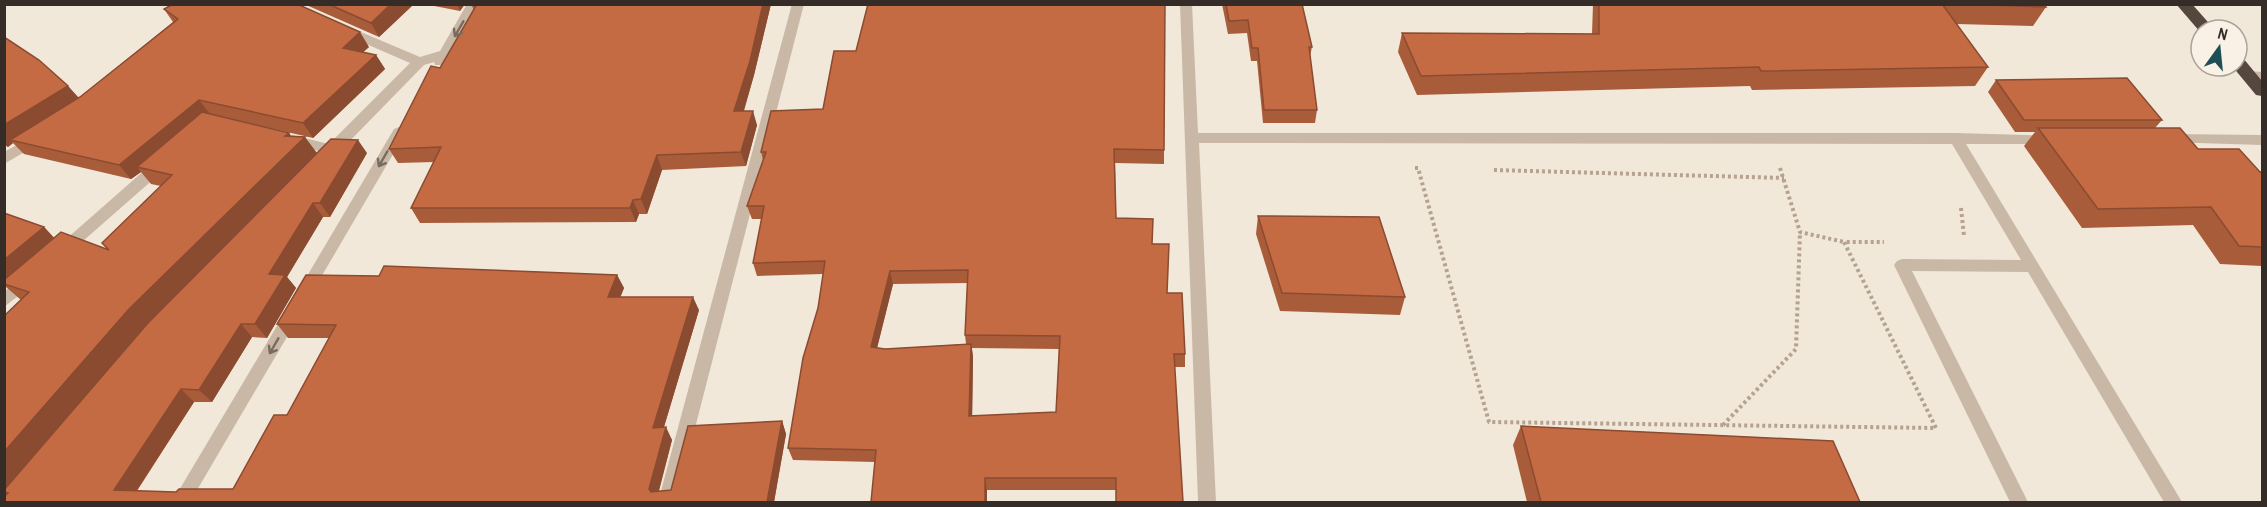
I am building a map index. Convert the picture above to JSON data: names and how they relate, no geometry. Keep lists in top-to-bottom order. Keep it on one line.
{"north":"top"}
